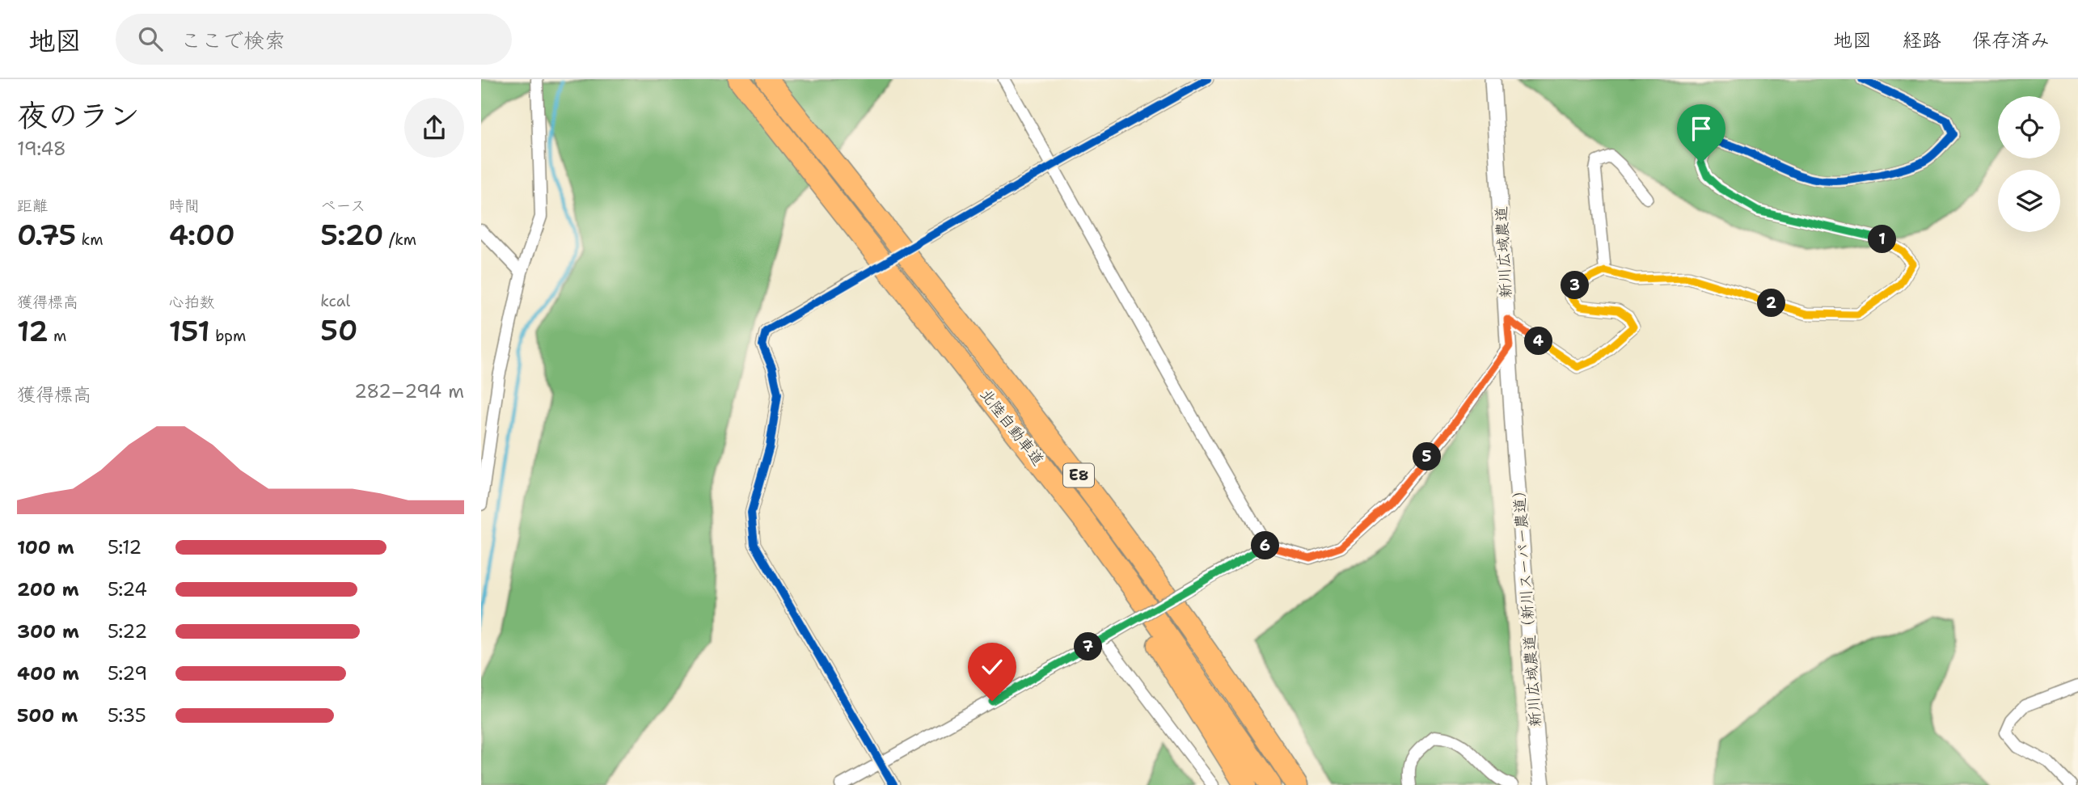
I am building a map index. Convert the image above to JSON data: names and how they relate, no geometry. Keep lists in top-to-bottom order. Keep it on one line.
{"streets":{"highway":["北陸自動車道","E8"],"street":["新川広域農道","新川広域農道（新川スーパー農道）"]},"crossings":[["新川広域農道","新川広域農道（新川スーパー農道）"]],"page":{"header":"地図","search":"ここで検索","nav":["地図","経路","保存済み"],"heading":["夜のラン","19:48"],"stats":[["距離","0.75 km"],["時間","4:00"],["ペース","5:20 /km"],["獲得標高","12 m"],["心拍数","151 bpm"],["kcal","50"]],"pins":["1","3","2","4","5","6","7"],"chart":["獲得標高","282–294 m"],"list":[{"name":"100 m","note":"5:12"},{"name":"200 m","note":"5:24"},{"name":"300 m","note":"5:22"},{"name":"400 m","note":"5:29"},{"name":"500 m","note":"5:35"}]}}
